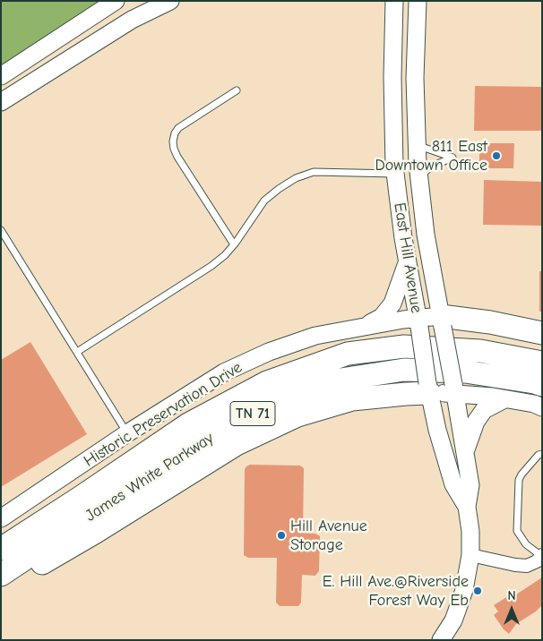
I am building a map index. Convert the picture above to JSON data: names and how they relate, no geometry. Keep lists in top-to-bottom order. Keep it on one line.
{"streets":{"highway":["TN 71","James White Parkway"],"main road":["East Hill Avenue","Historic Preservation Drive"]},"crossings":[["East Hill Avenue","Historic Preservation Drive"]],"places":["811 East Downtown Office","Hill Avenue Storage","E. Hill Ave.@Riverside Forest Way Eb"],"north":"top"}
